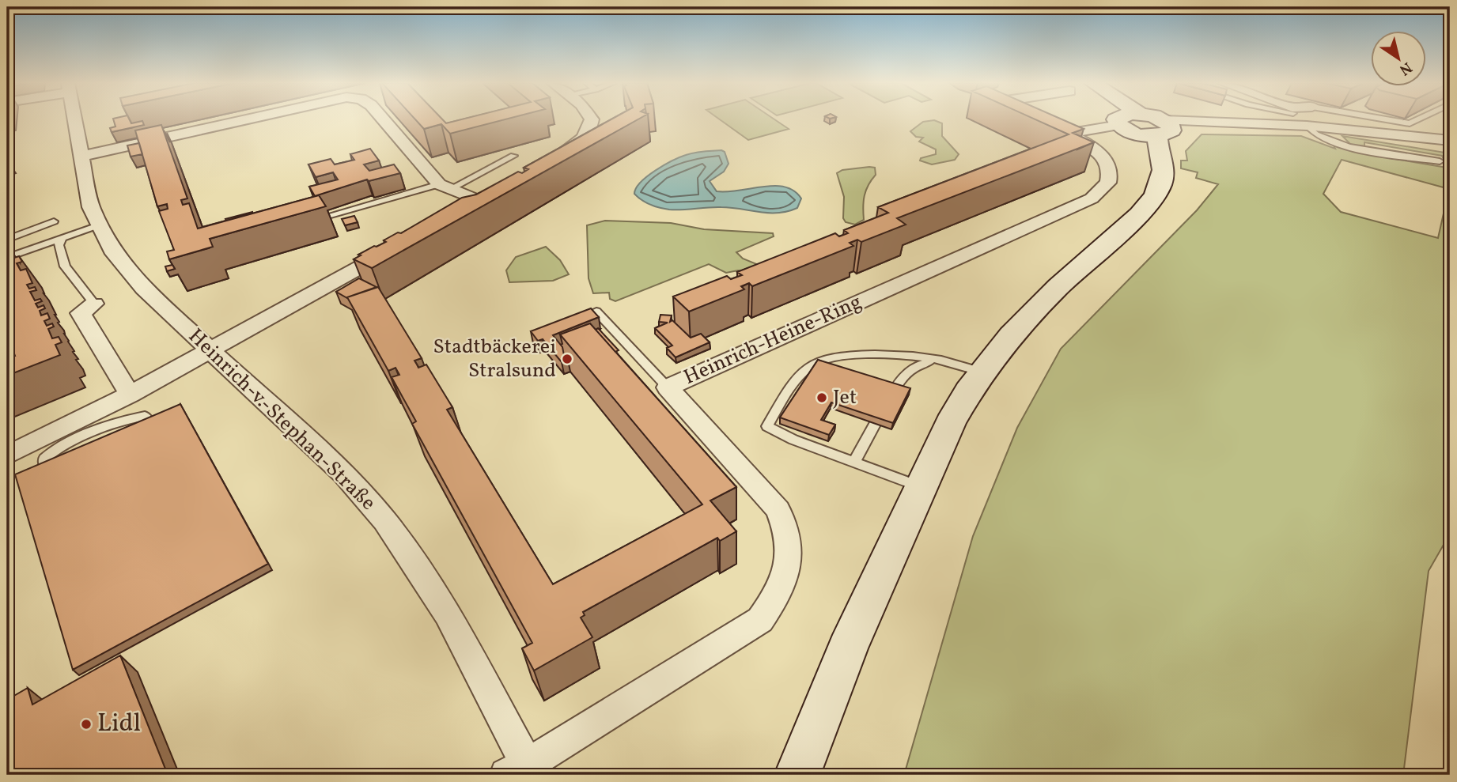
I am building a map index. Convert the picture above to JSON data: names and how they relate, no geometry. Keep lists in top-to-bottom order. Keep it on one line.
{"streets":{"main road":["Heinrich-Heine-Ring"],"street":["Heinrich-v.-Stephan-Straße"]},"crossings":[["Heinrich-Heine-Ring","Heinrich-v.-Stephan-Straße"]],"places":["Stadtbäckerei Stralsund","Jet","Lidl"],"north":"bottom right"}
